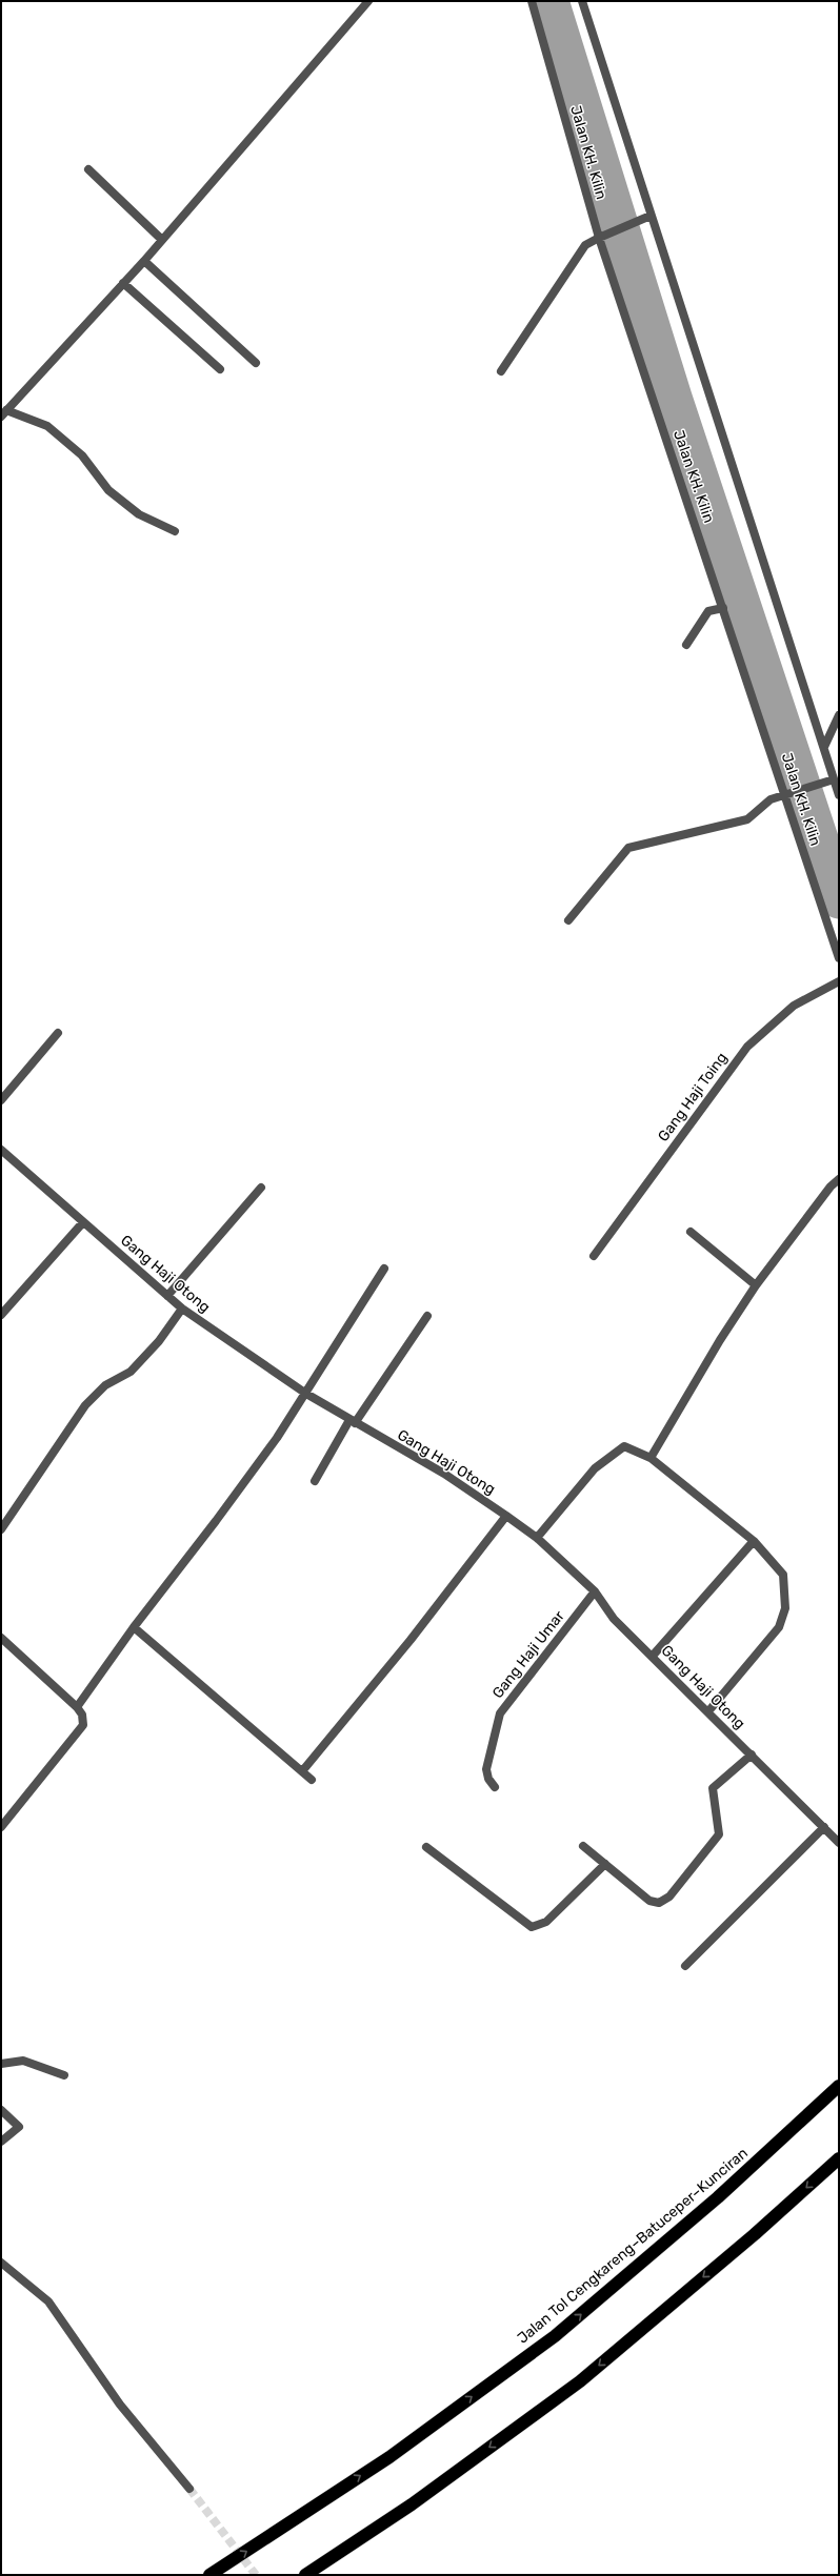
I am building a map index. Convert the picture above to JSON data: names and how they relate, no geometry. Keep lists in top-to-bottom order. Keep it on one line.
{"streets":{"highway":["Jalan Tol Cengkareng–Batuceper–Kunciran"],"street":["Jalan KH. Kilin","Gang Haji Toing","Gang Haji Otong","Gang Haji Umar"]},"crossings":[["Gang Haji Otong","Gang Haji Umar"]]}
